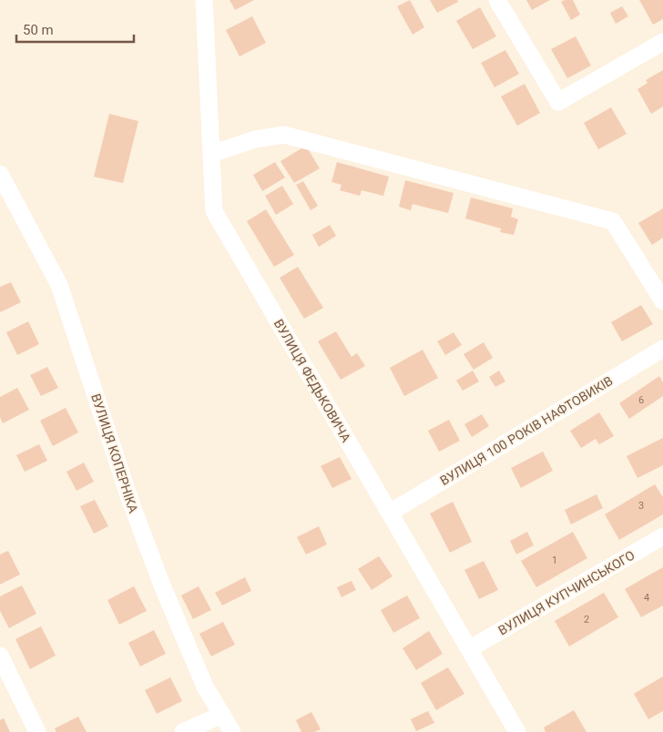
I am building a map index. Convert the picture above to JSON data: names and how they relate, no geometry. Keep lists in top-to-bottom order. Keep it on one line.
{"streets":{"street":["ВУЛИЦЯ ФЕДЬКОВИЧА","ВУЛИЦЯ 100 РОКІВ НАФТОВИКІВ","ВУЛИЦЯ КОПЕРНІКА","ВУЛИЦЯ КУПЧИНСЬКОГО"]},"crossings":[["ВУЛИЦЯ ФЕДЬКОВИЧА","ВУЛИЦЯ 100 РОКІВ НАФТОВИКІВ"],["ВУЛИЦЯ ФЕДЬКОВИЧА","ВУЛИЦЯ КУПЧИНСЬКОГО"]],"house_numbers":["6","3","1","4","2"],"scale_bar":"50 m"}
